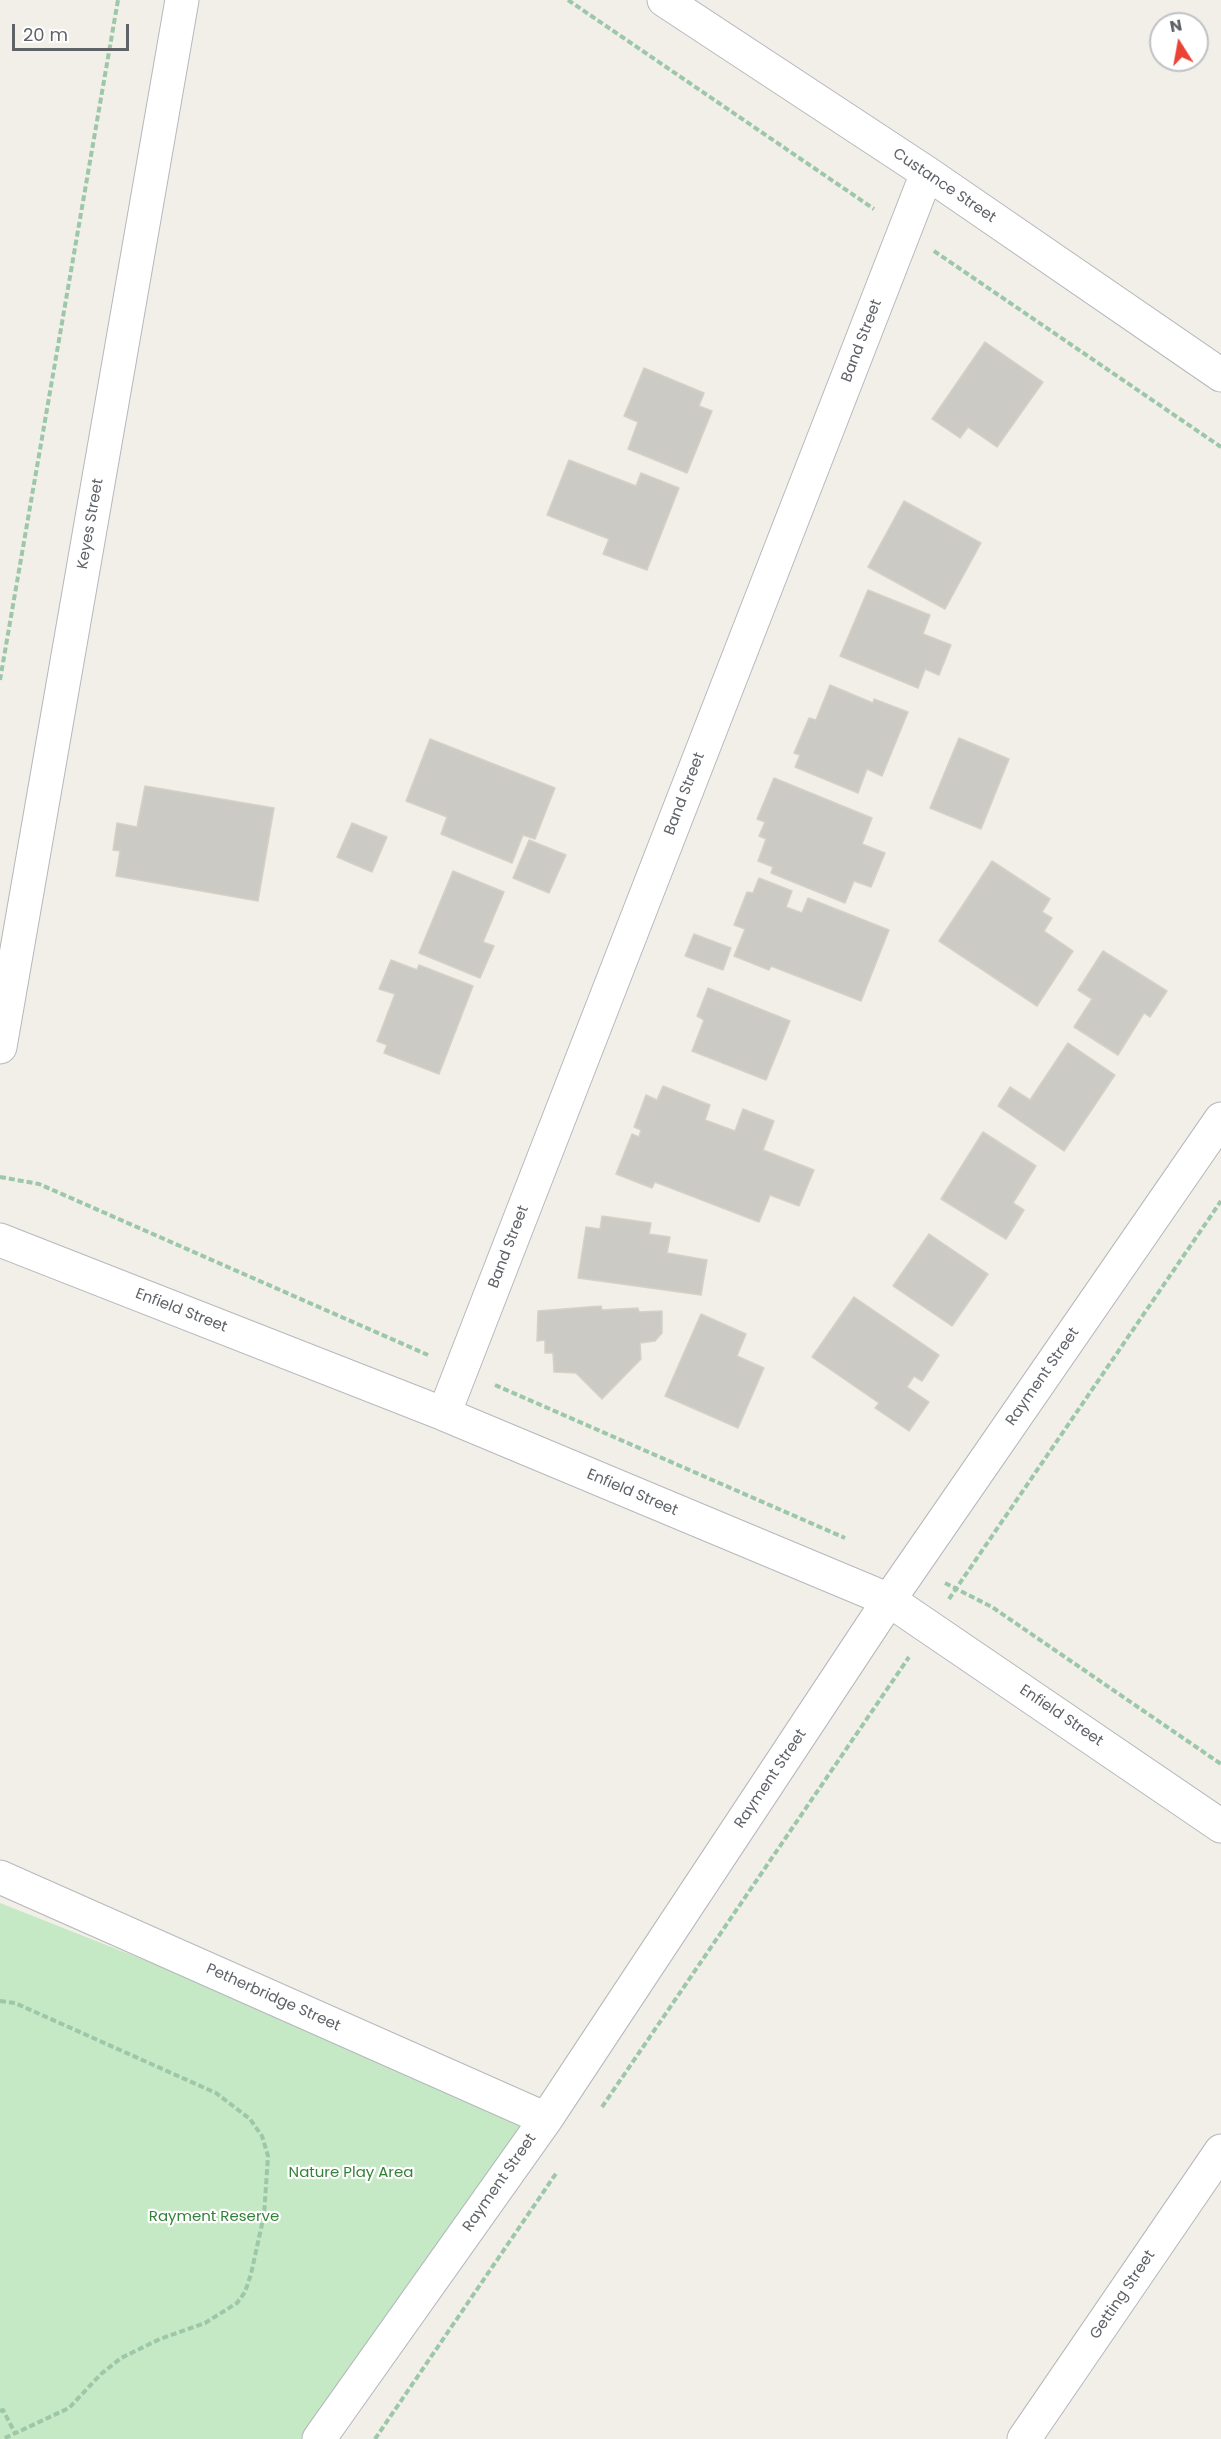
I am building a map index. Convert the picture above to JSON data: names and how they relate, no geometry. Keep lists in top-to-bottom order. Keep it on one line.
{"streets":{"street":["Custance Street","Band Street","Keyes Street","Enfield Street","Rayment Street","Petherbridge Street","Getting Street"]},"crossings":[["Custance Street","Band Street"],["Band Street","Enfield Street"],["Enfield Street","Rayment Street"],["Rayment Street","Petherbridge Street"]],"parks":["Nature Play Area","Rayment Reserve"],"scale_bar":"20 m","north":"top"}
